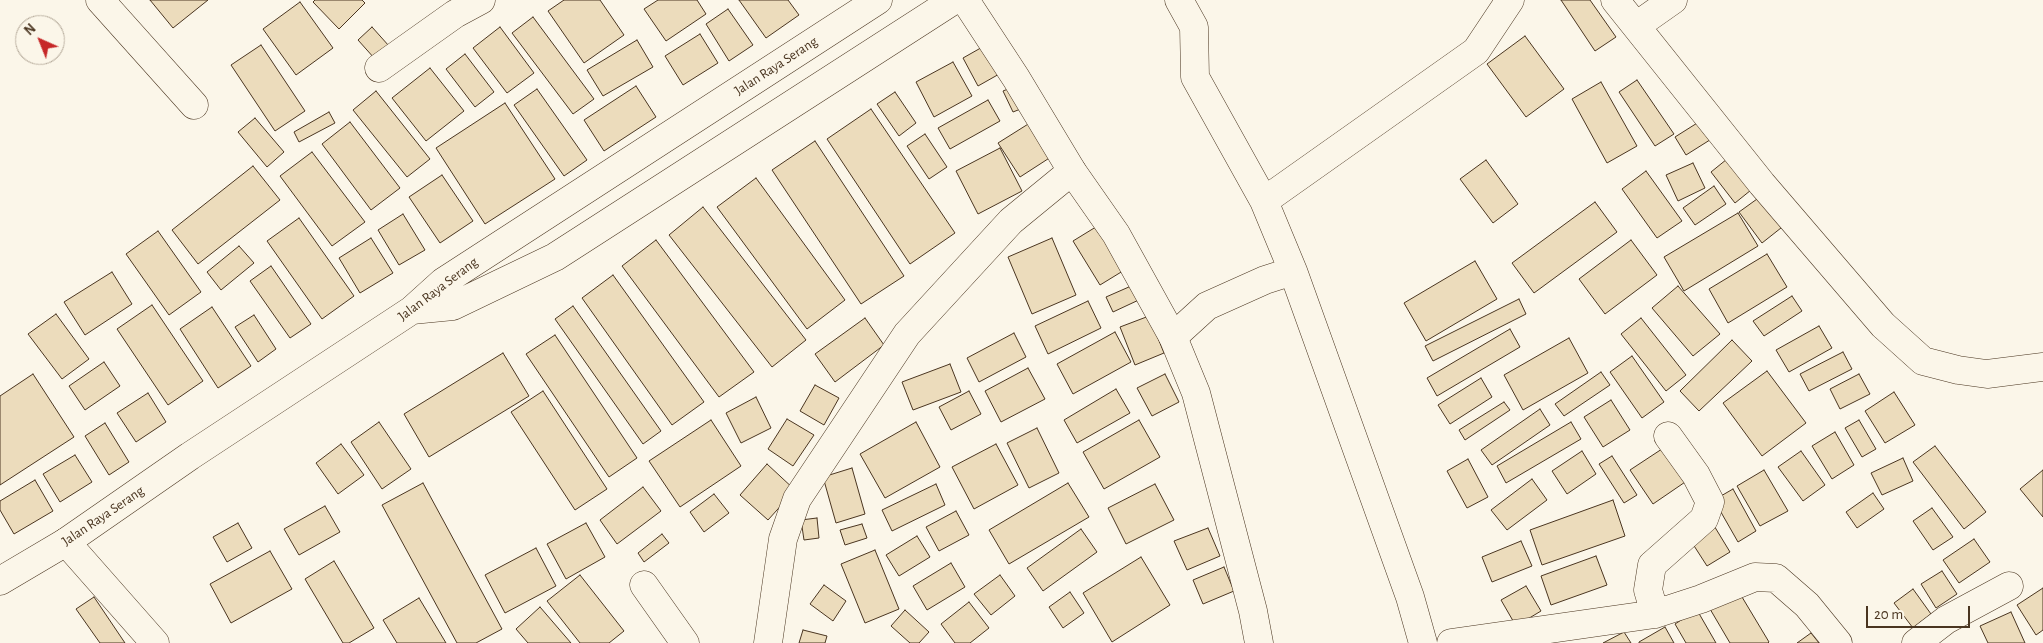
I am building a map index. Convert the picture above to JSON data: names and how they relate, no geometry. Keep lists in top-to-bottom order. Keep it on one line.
{"streets":{"main road":["Jalan Raya Serang"]},"scale_bar":"20 m","north":"top left"}
